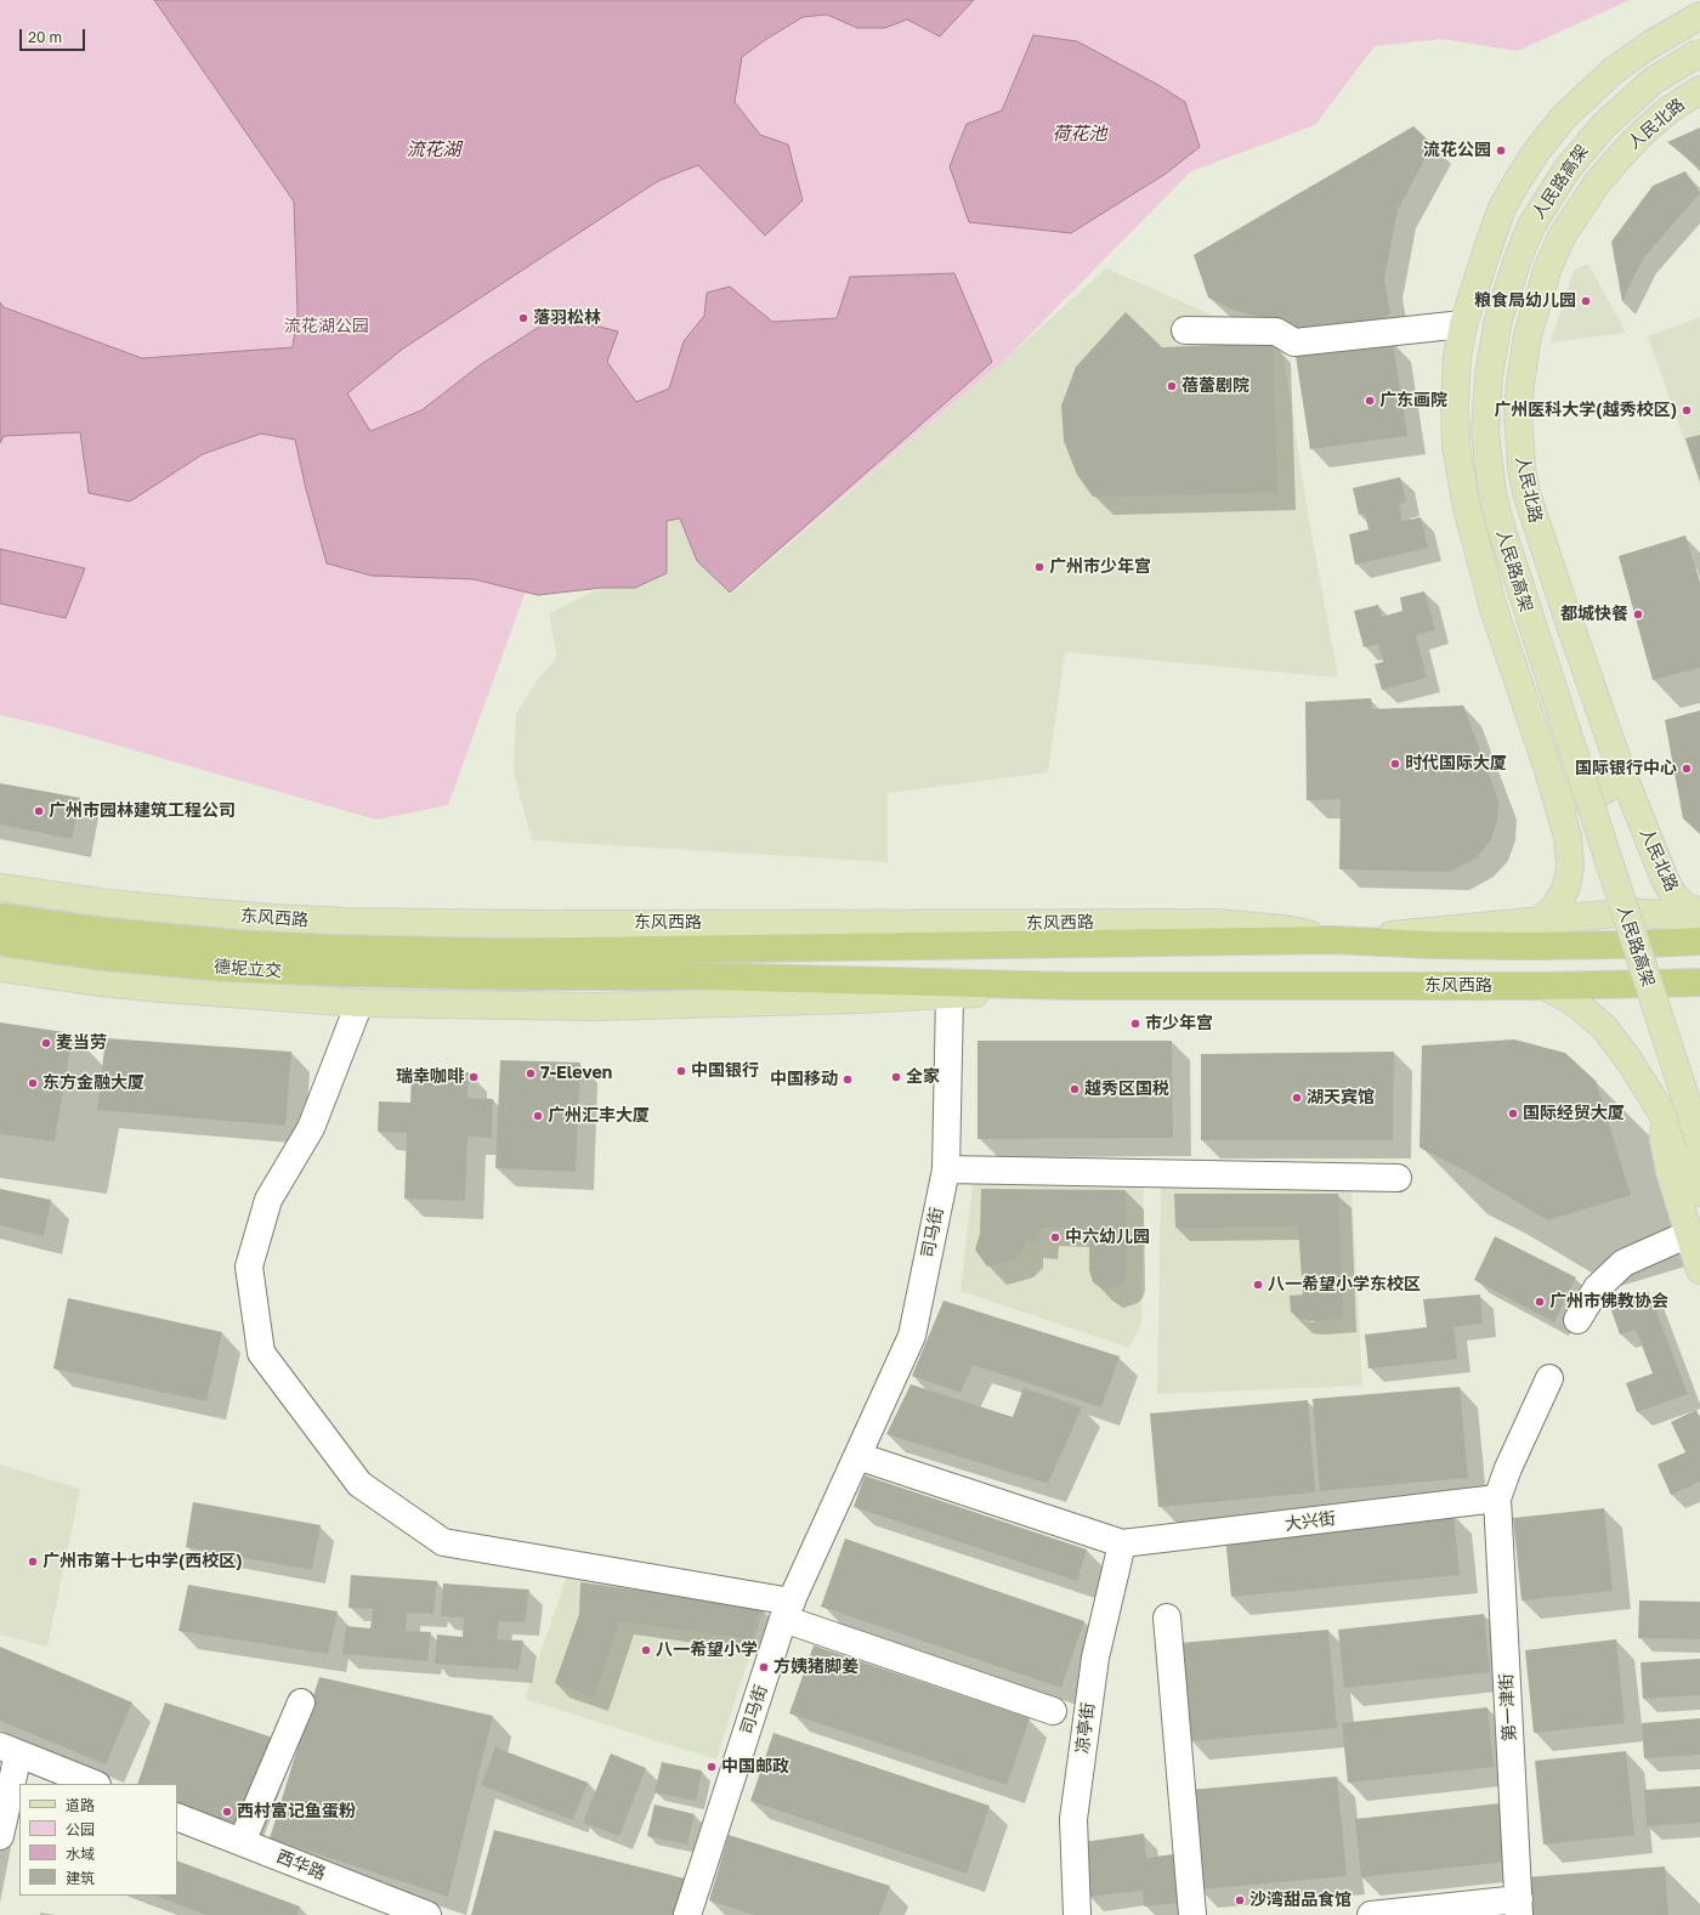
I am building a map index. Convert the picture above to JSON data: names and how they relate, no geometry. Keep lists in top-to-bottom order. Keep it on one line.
{"streets":{"highway":["东风西路","德坭立交"],"main road":["人民北路","人民路高架"],"street":["司马街","大兴街","第一津街","凉亭街","西华路"]},"crossings":[["东风西路","德坭立交"],["东风西路","司马街"],["大兴街","第一津街"],["大兴街","凉亭街"]],"water":["荷花池","流花湖"],"parks":["流花湖公园"],"places":["流花公园","粮食局幼儿园","落羽松林","蓓蕾剧院","广东画院","广州医科大学(越秀校区)","广州市少年宫","都城快餐","时代国际大厦","国际银行中心","广州市园林建筑工程公司","市少年宫","麦当劳","中国银行","7-Eleven","瑞幸咖啡","全家","中国移动","东方金融大厦","越秀区国税","湖天宾馆","国际经贸大厦","广州汇丰大厦","中六幼儿园","八一希望小学东校区","广州市佛教协会","广州市第十七中学(西校区)","八一希望小学","方姨猪脚姜","中国邮政","西村富记鱼蛋粉","沙湾甜品食馆"],"legend":["道路","公园","水域","建筑"],"scale_bar":"20 m"}
